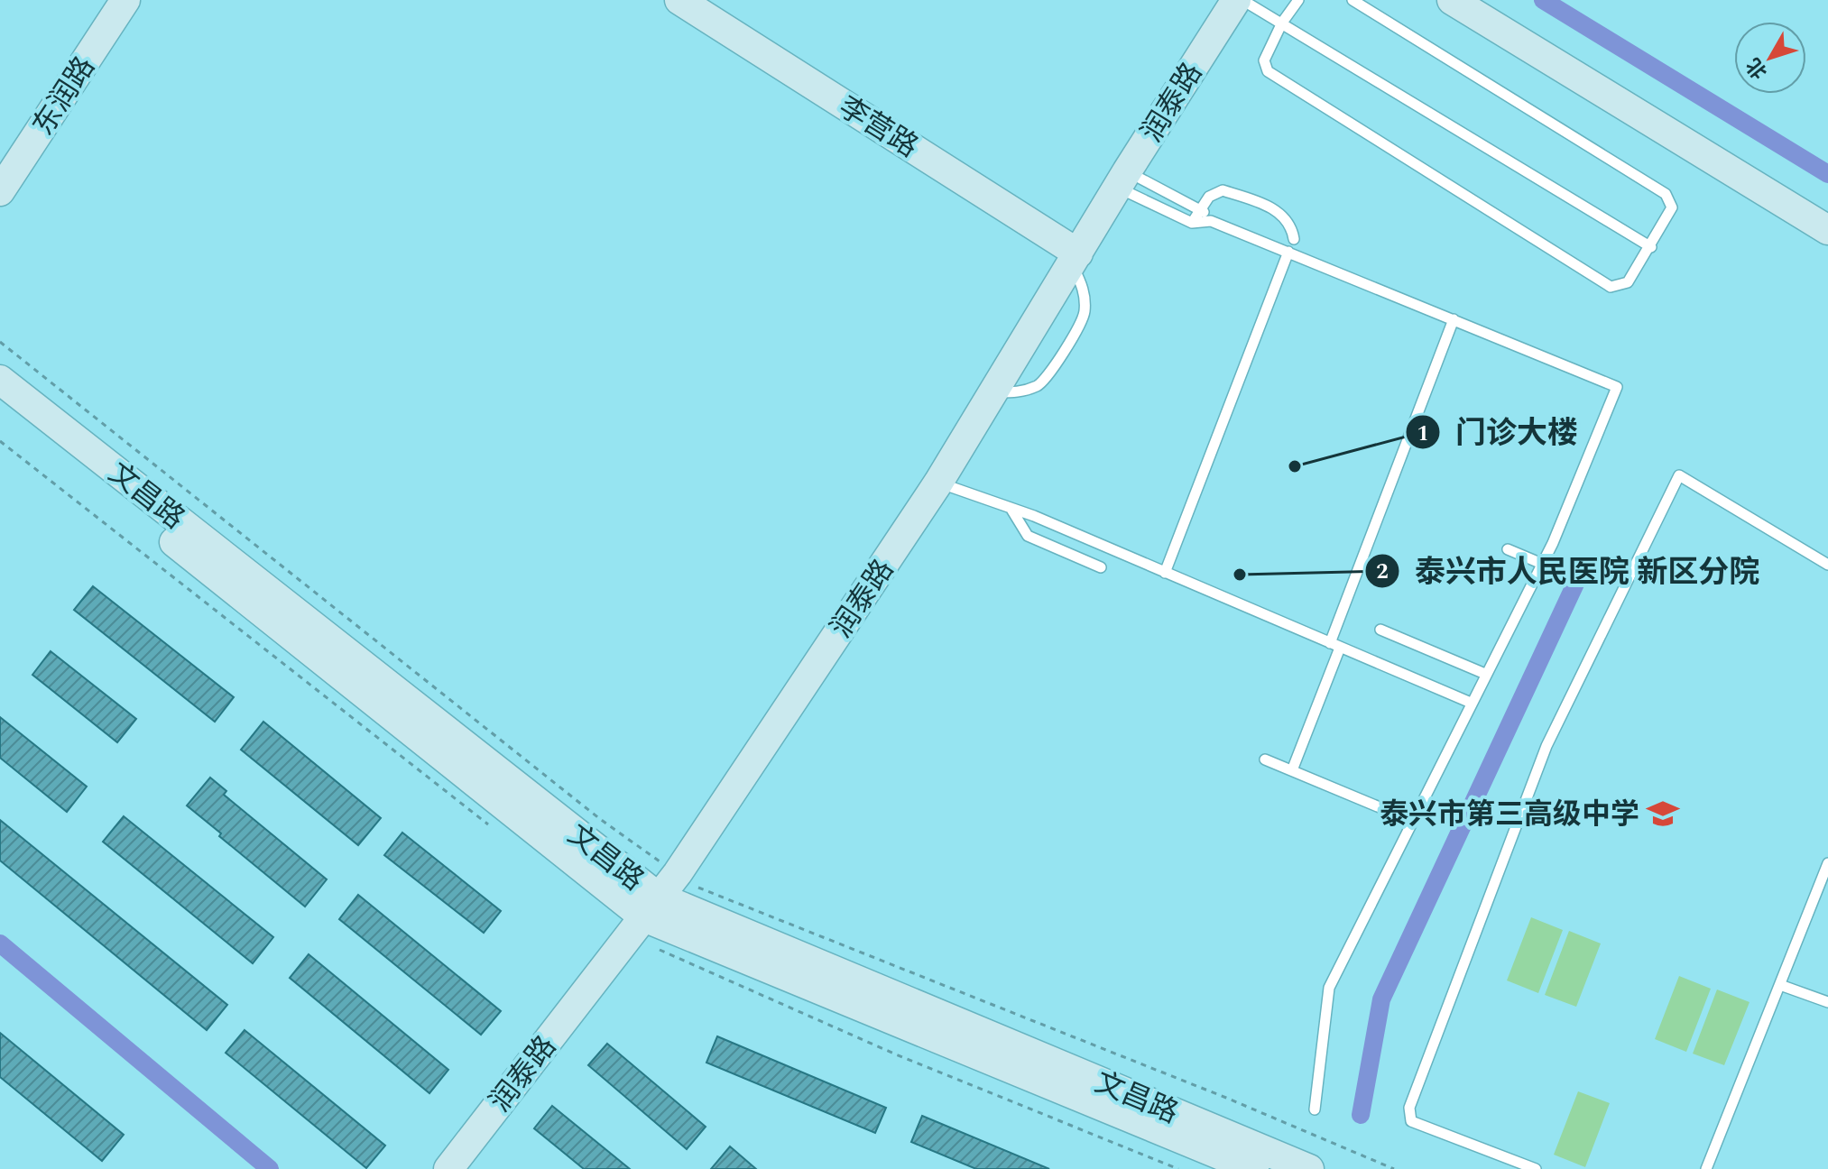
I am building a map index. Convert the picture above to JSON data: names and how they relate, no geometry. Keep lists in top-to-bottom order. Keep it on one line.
{"streets":{"main road":["东润路","润泰路","李营路","文昌路"]},"crossings":[["润泰路","李营路"],["润泰路","文昌路"]],"places":{"other":["门诊大楼","泰兴市人民医院 新区分院"],"school or university":["泰兴市第三高级中学"]},"north":"bottom left"}
